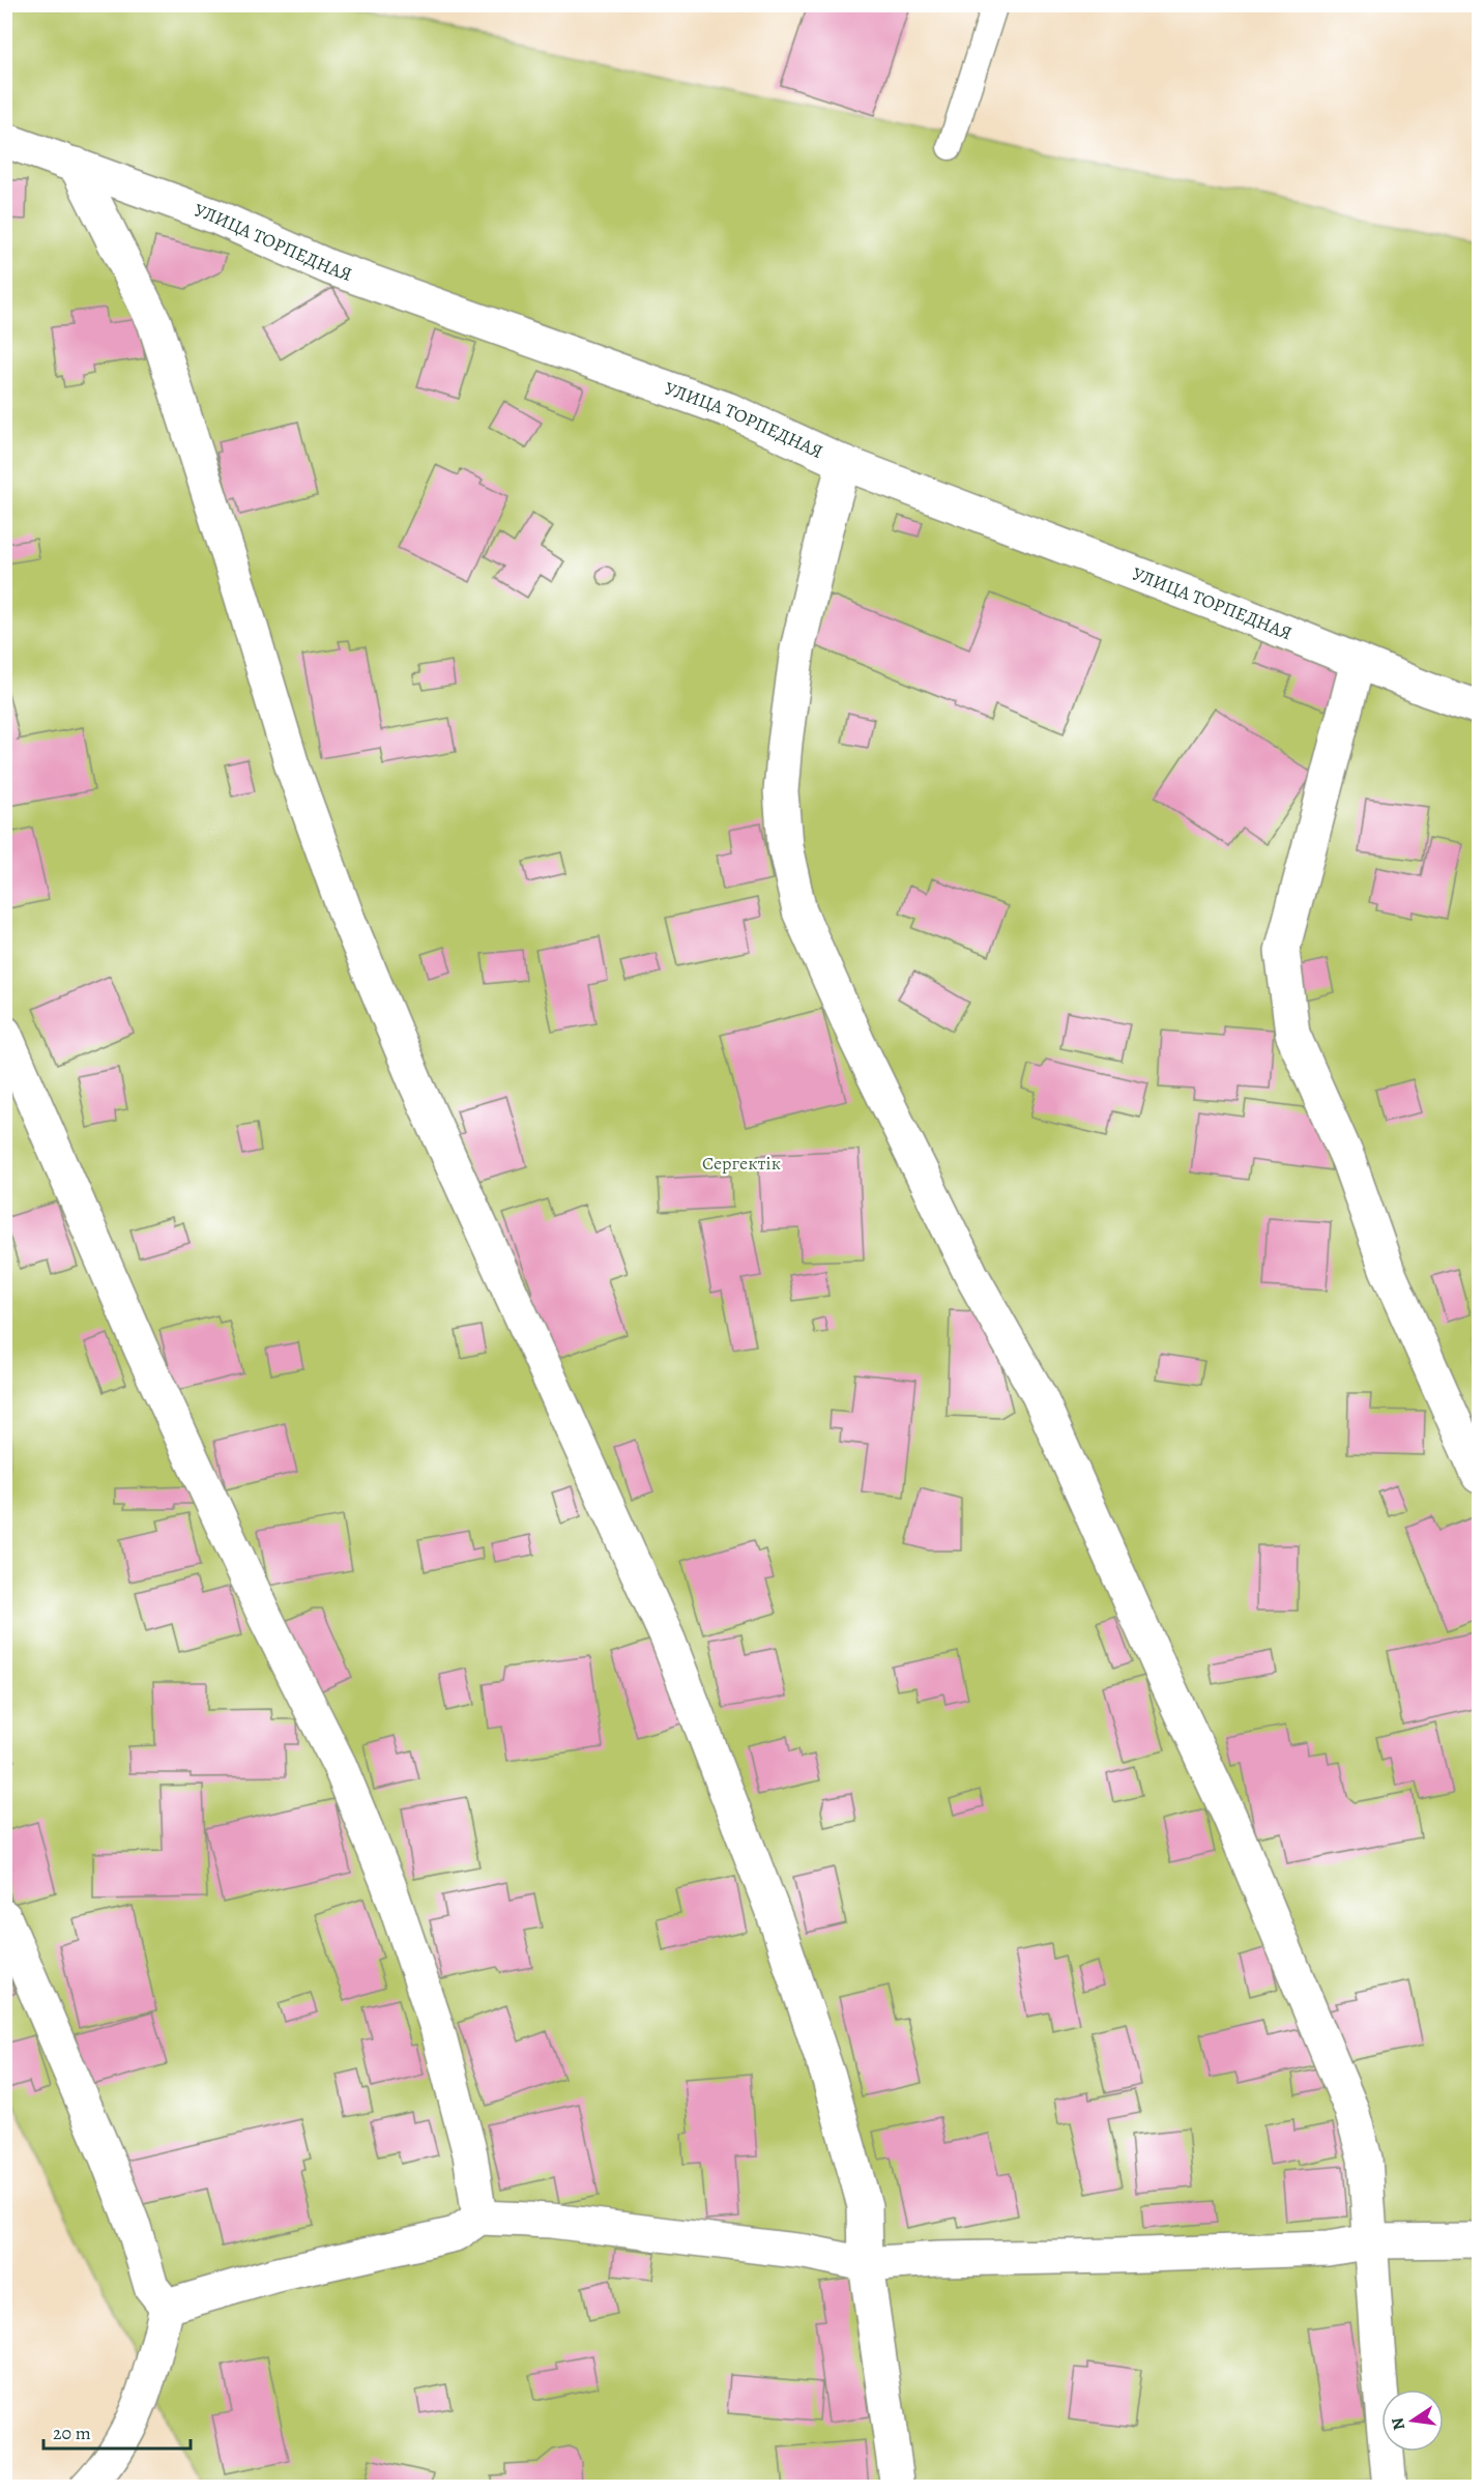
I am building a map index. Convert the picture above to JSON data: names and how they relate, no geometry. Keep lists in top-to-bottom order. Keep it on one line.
{"streets":{"street":["УЛИЦА ТОРПЕДНАЯ"]},"parks":["Сергектік"],"scale_bar":"20 m","north":"left"}
